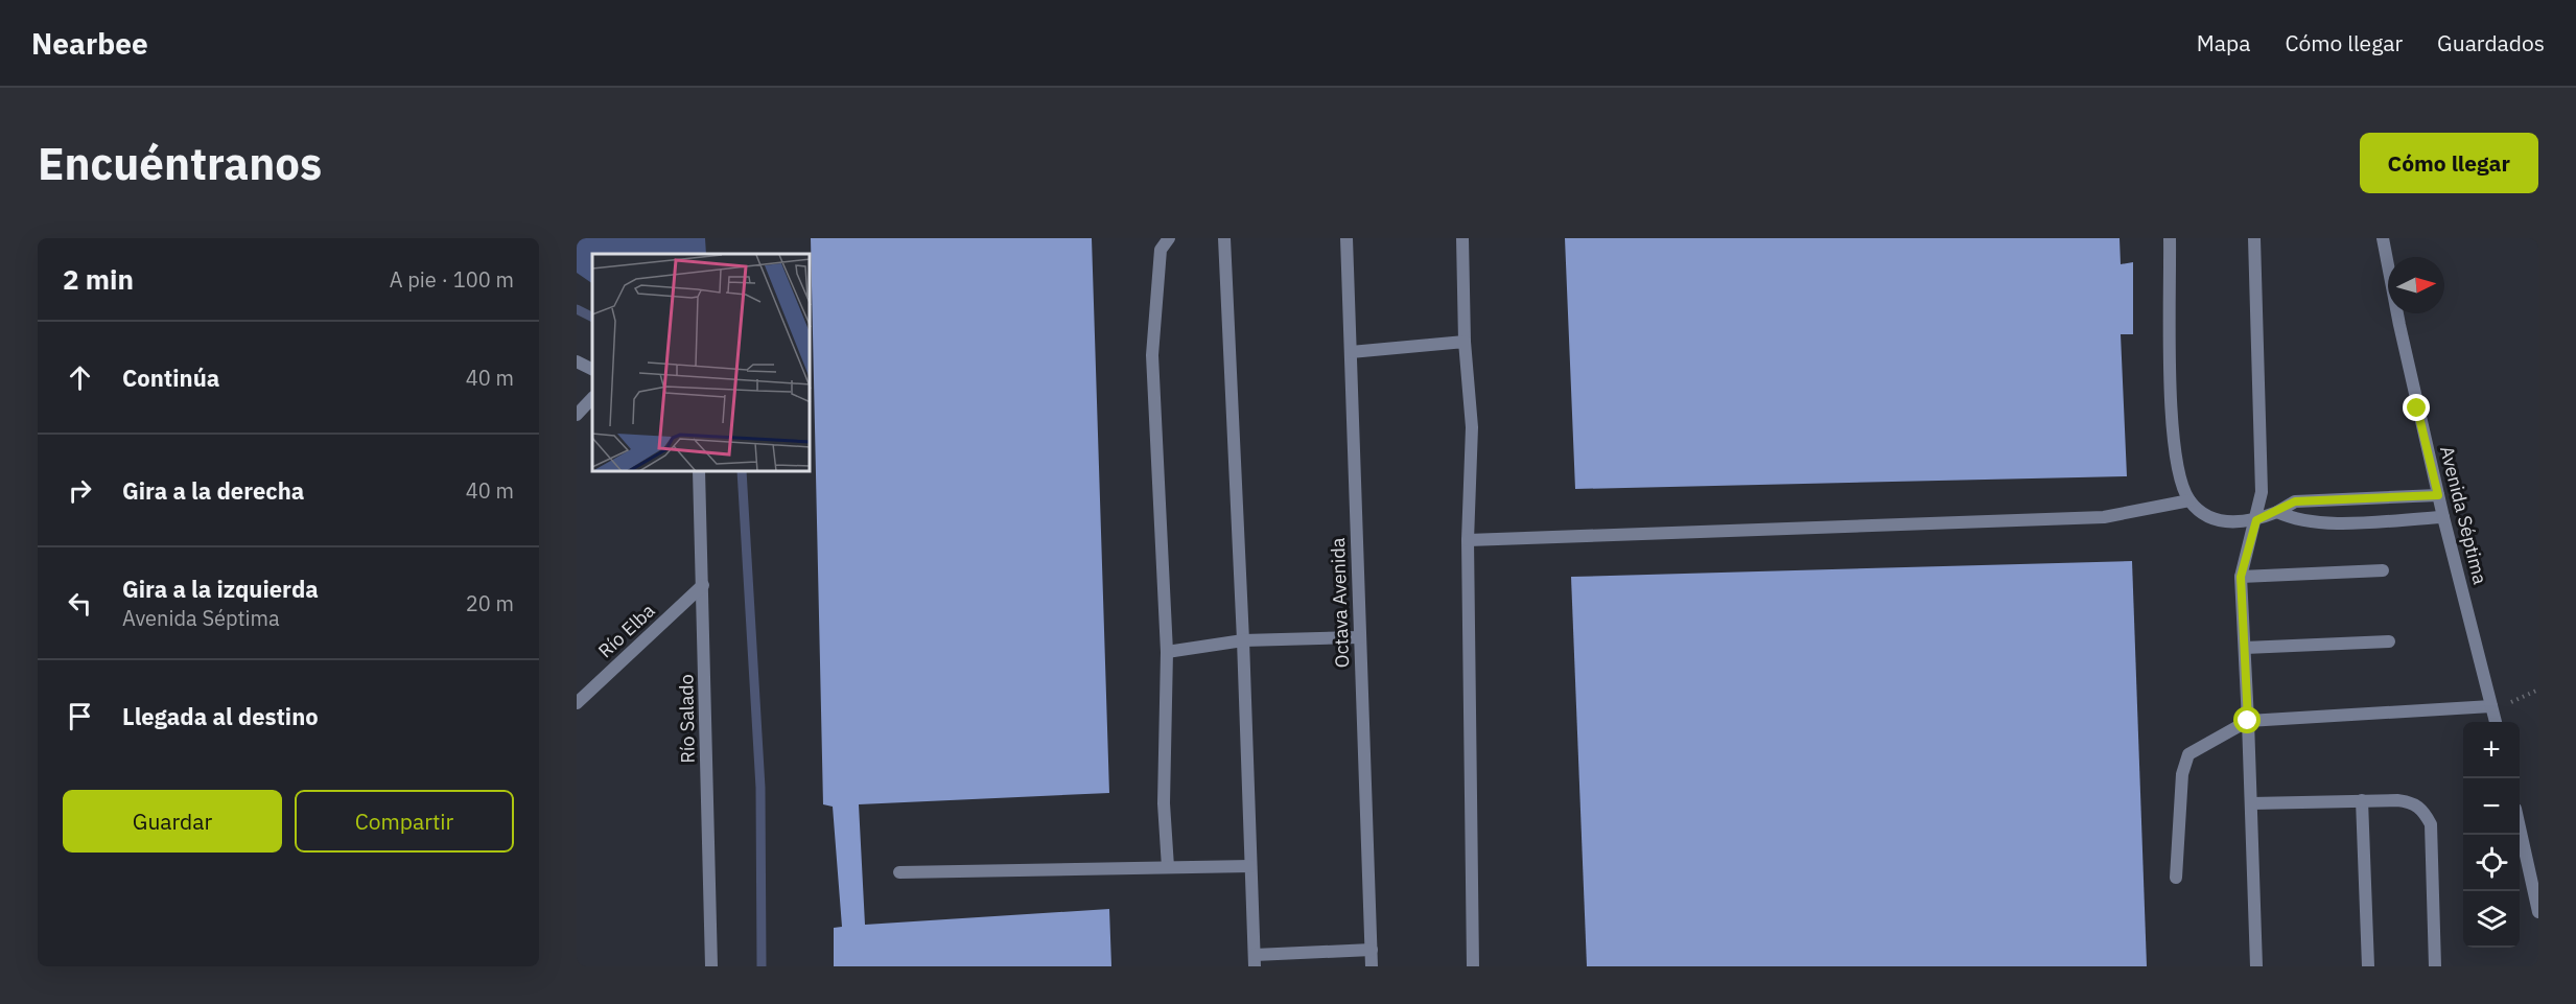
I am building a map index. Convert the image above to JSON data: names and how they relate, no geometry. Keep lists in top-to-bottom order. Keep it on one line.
{"streets":{"street":["Avenida Séptima","Octava Avenida","Río Elba","Río Salado"]},"crossings":[["Río Elba","Río Salado"]],"north":"right","page":{"header":"Nearbee","nav":["Mapa","Cómo llegar","Guardados"],"buttons":["Cómo llegar",["Guardar","Compartir"]],"title":"Encuéntranos","heading":["2 min","A pie · 100 m"],"list":[["Continúa","40 m"],["Gira a la derecha","40 m"],["Gira a la izquierda","Avenida Séptima","20 m"],"Llegada al destino"],"map_buttons":["+","−"]}}
